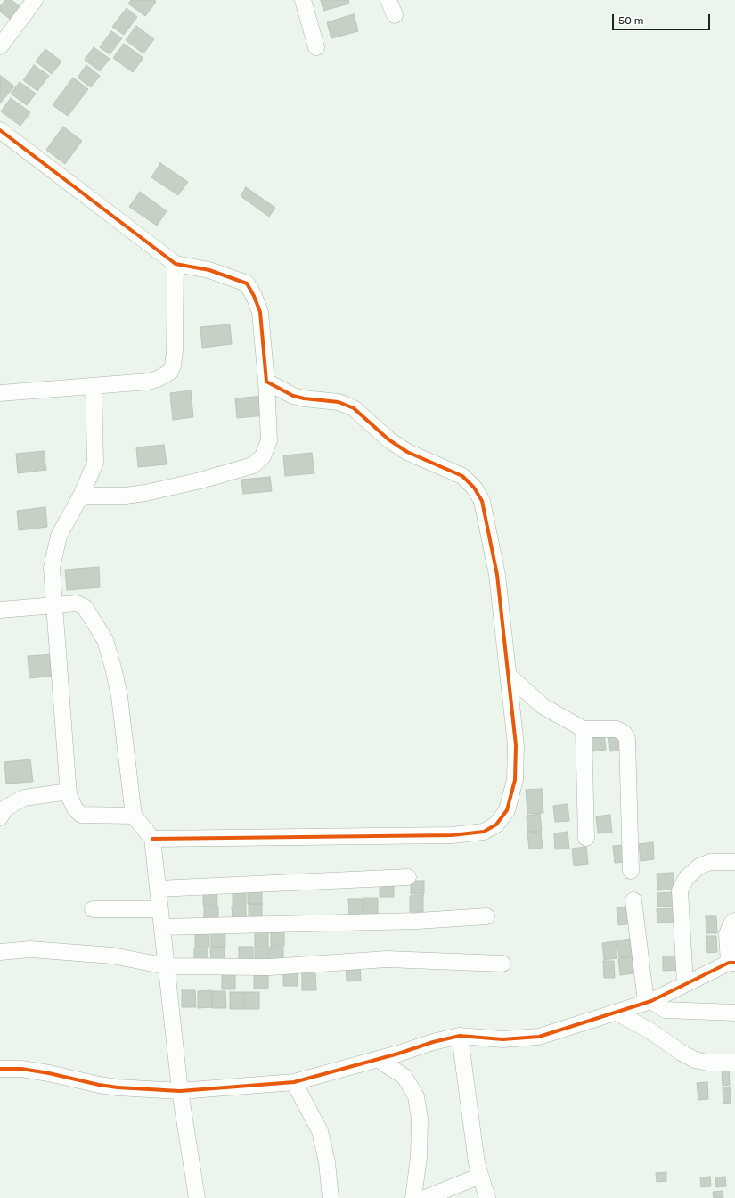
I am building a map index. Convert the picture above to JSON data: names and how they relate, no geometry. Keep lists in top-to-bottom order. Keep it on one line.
{"scale_bar":"50 m"}
